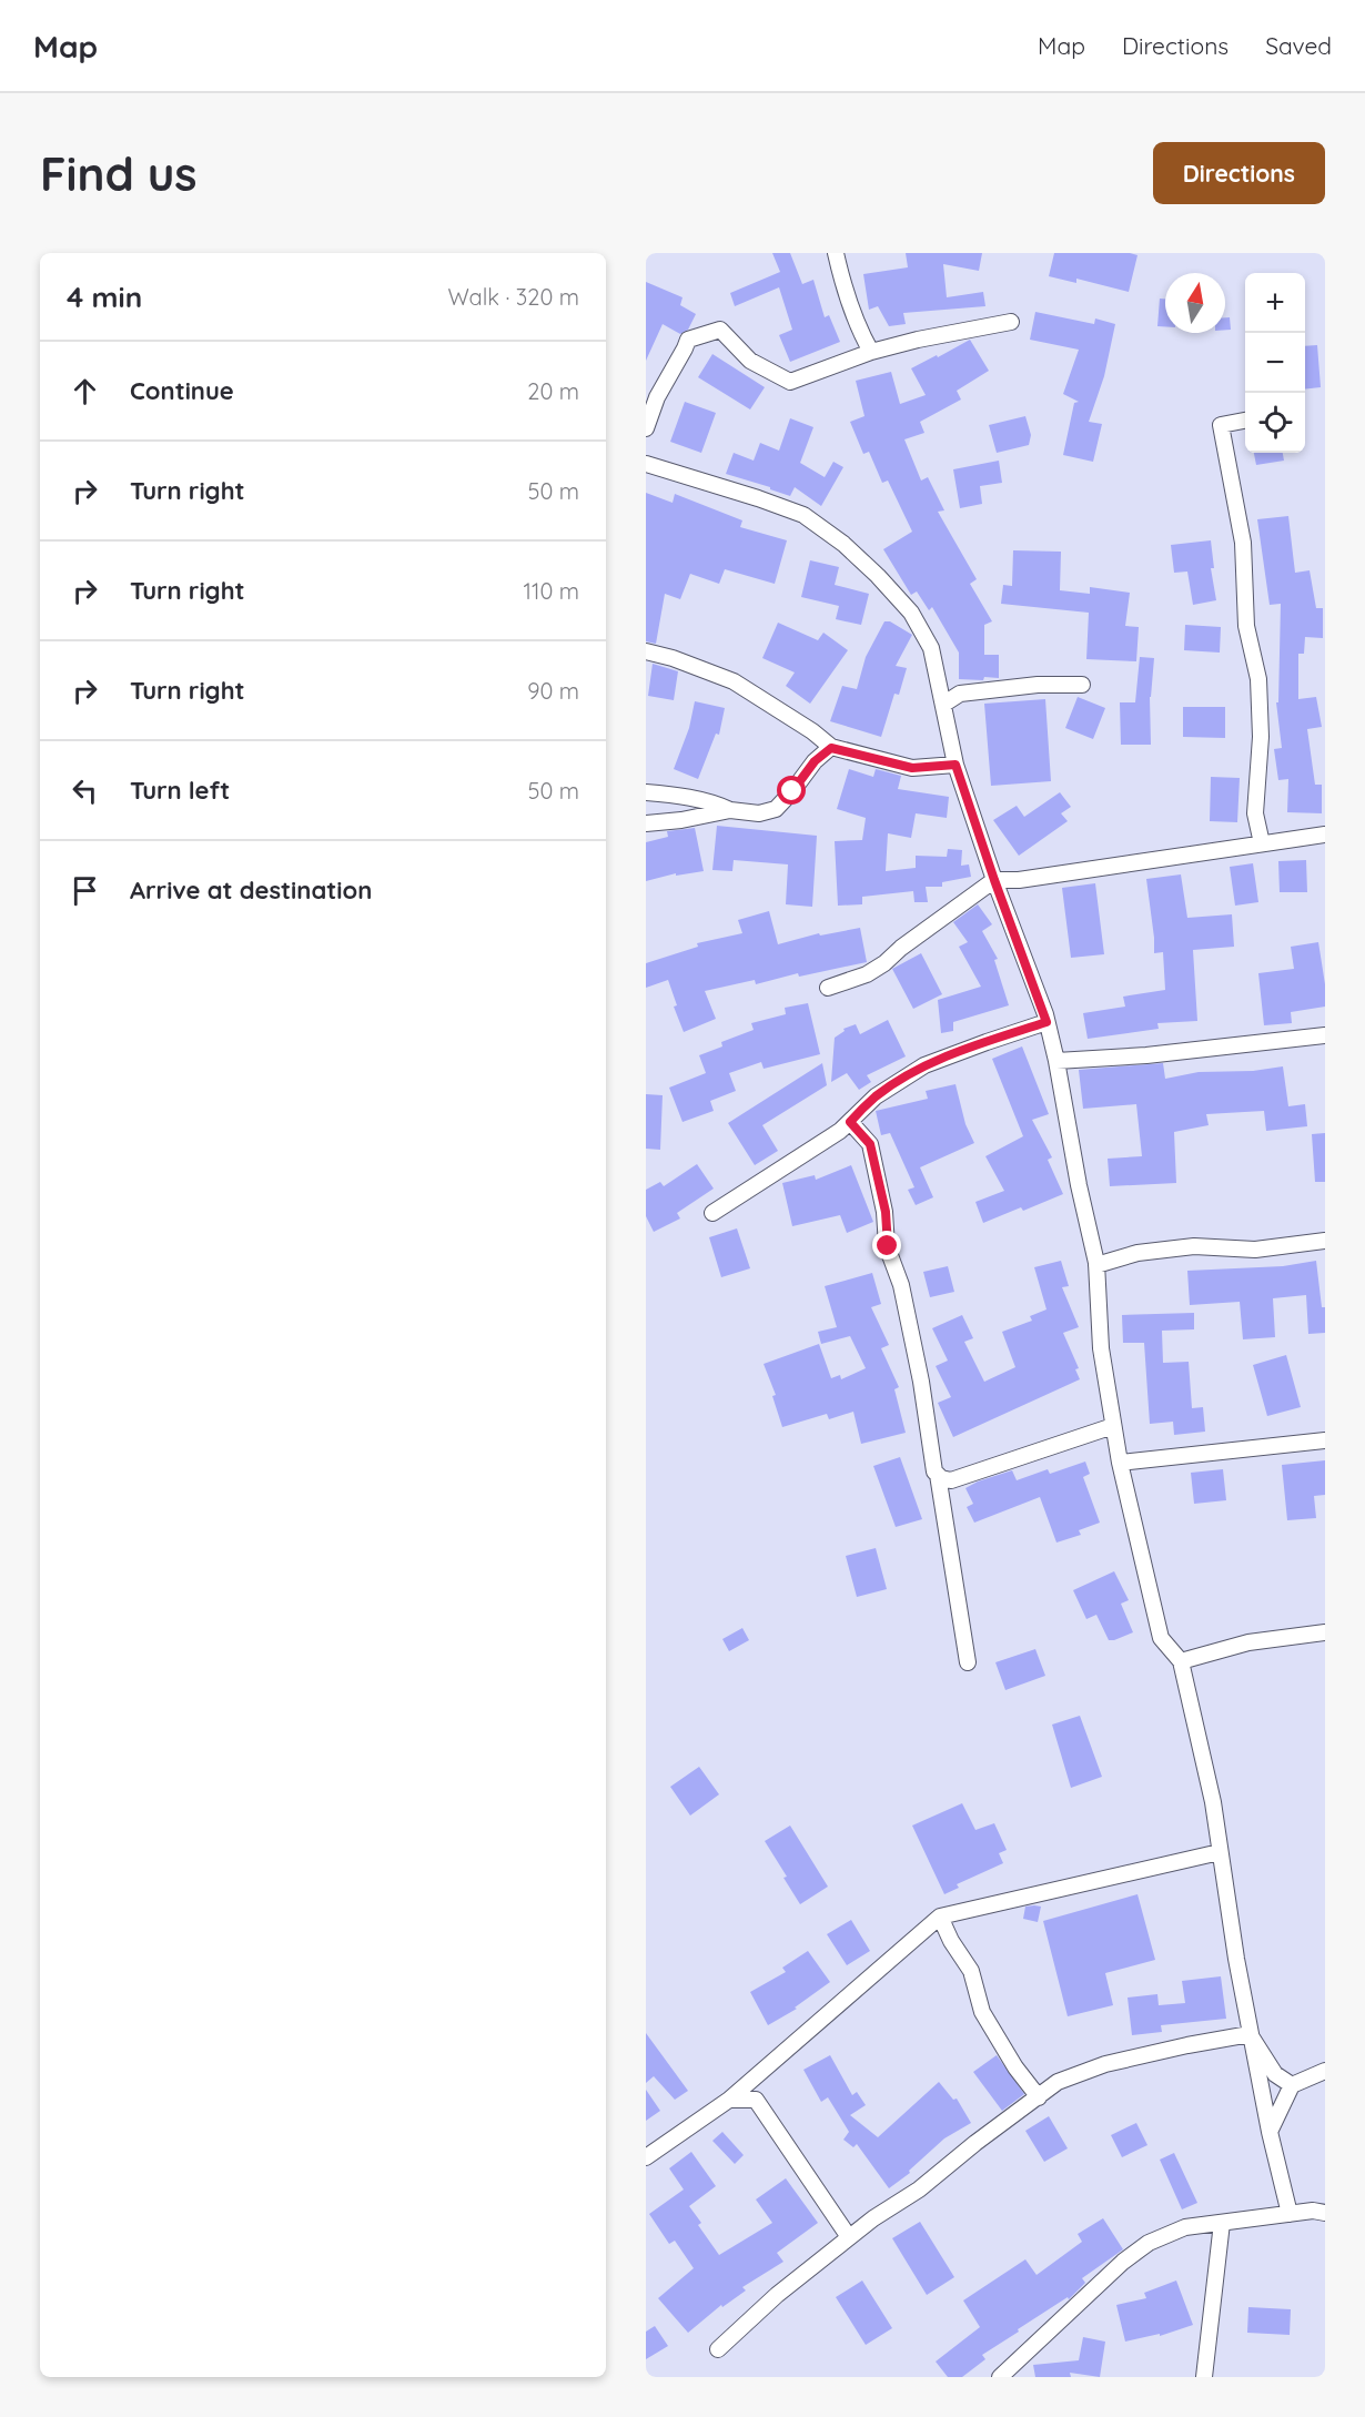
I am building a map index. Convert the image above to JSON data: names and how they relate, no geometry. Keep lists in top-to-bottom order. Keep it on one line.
{"north":"top","page":{"header":"Map","nav":["Map","Directions","Saved"],"buttons":"Directions","title":"Find us","heading":["4 min","Walk · 320 m"],"map_buttons":["+","−"],"list":[["Continue","20 m"],["Turn right","50 m"],["Turn right","110 m"],["Turn right","90 m"],["Turn left","50 m"],"Arrive at destination"]}}
